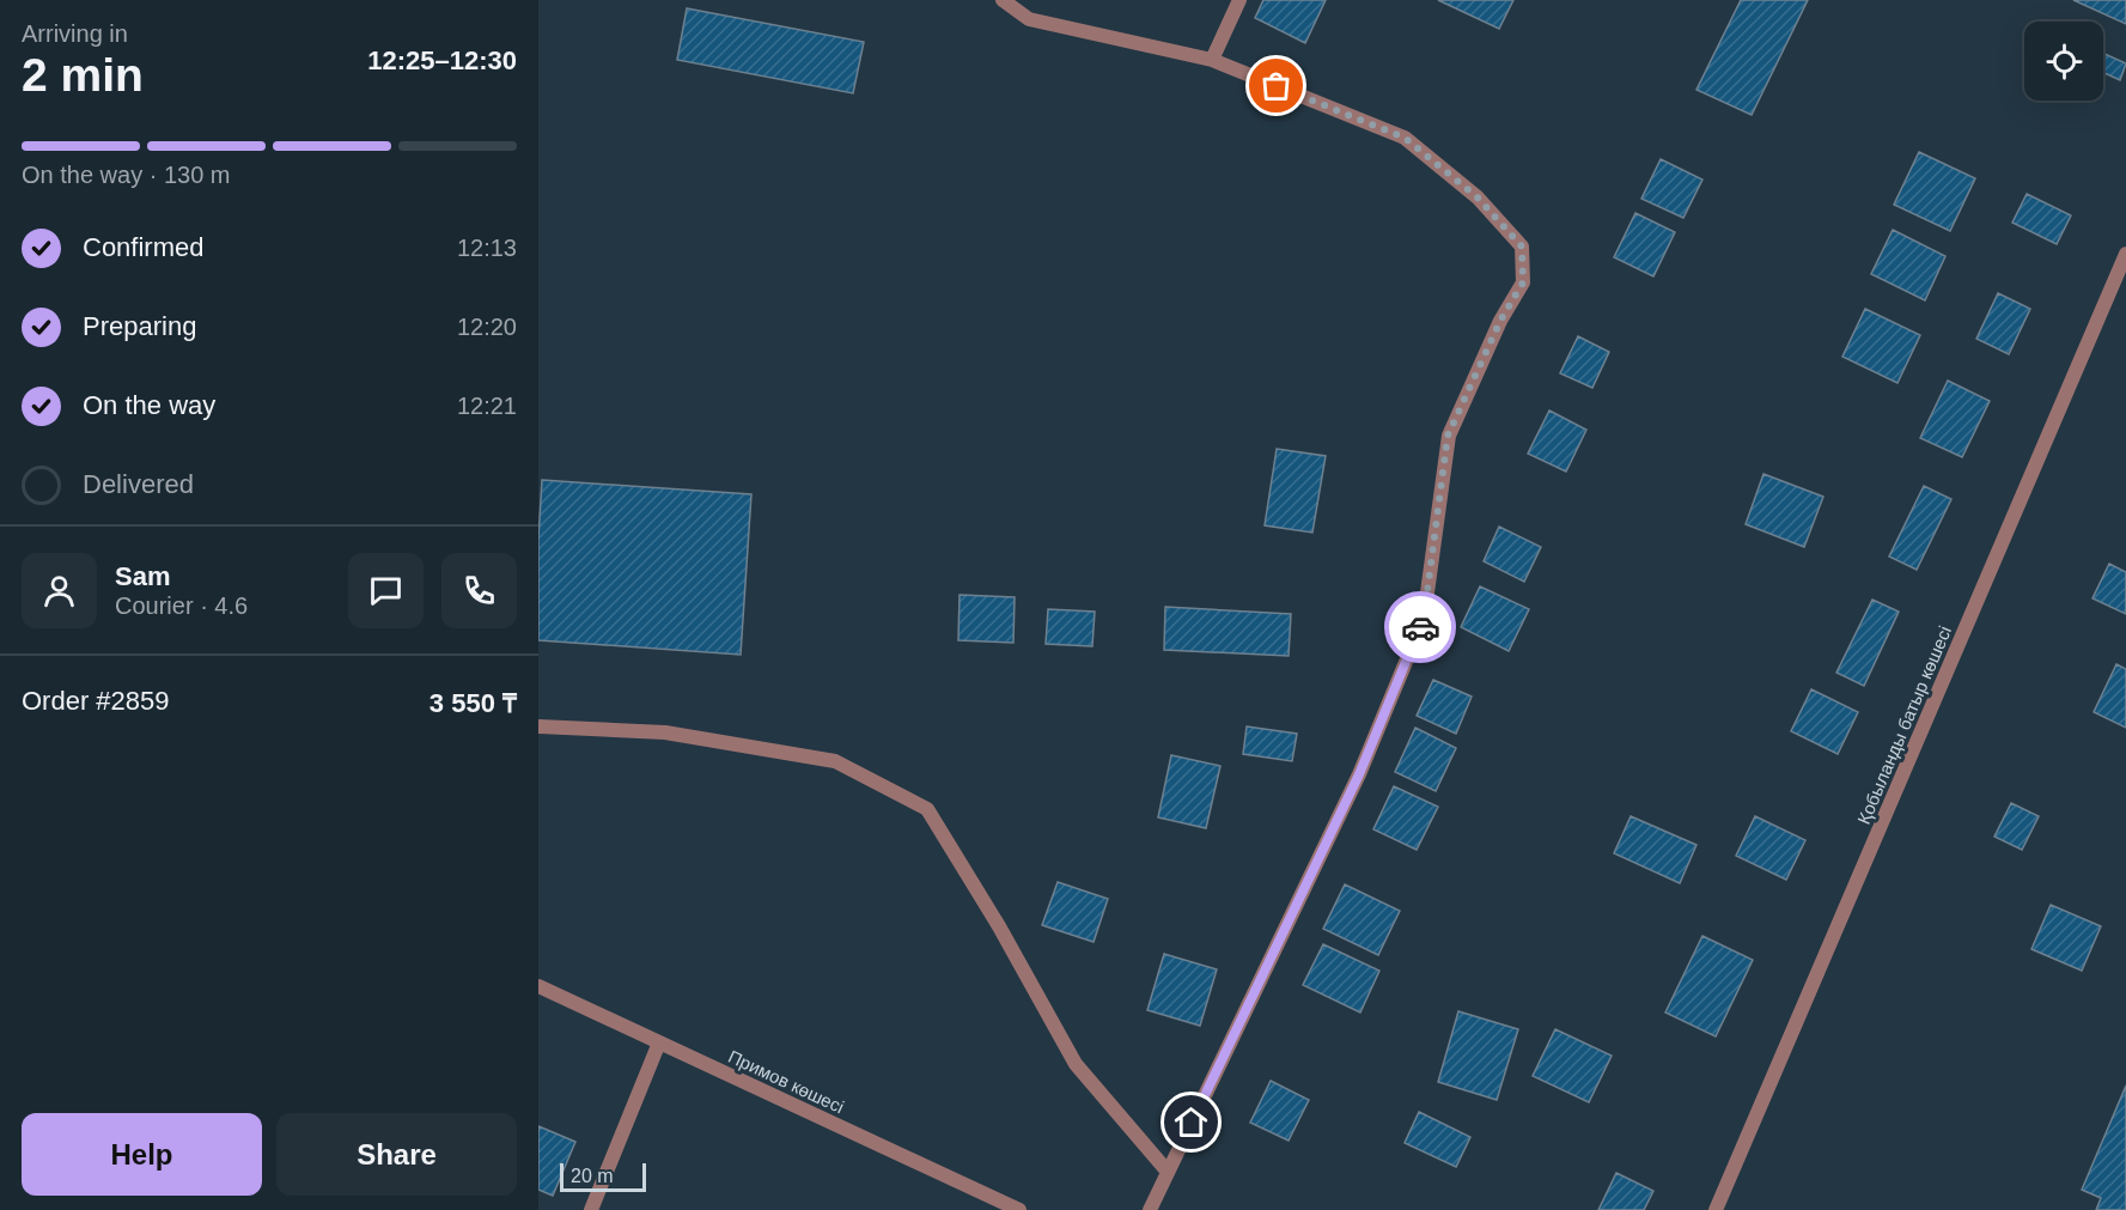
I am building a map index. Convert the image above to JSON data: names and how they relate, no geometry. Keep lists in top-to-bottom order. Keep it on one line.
{"streets":{"street":["Қобыланды батыр көшесі","Примов көшесі"]},"scale_bar":"20 m","page":{"heading":["2 min","Arriving in","12:25–12:30"],"panel":["Sam","Courier · 4.6","Order #2859","3 550 ₸"],"bar":"On the way · 130 m","list":[["Confirmed","12:13"],["Preparing","12:20"],["On the way","12:21"],"Delivered"],"buttons":["Help","Share"],"scale":"20 m"}}
